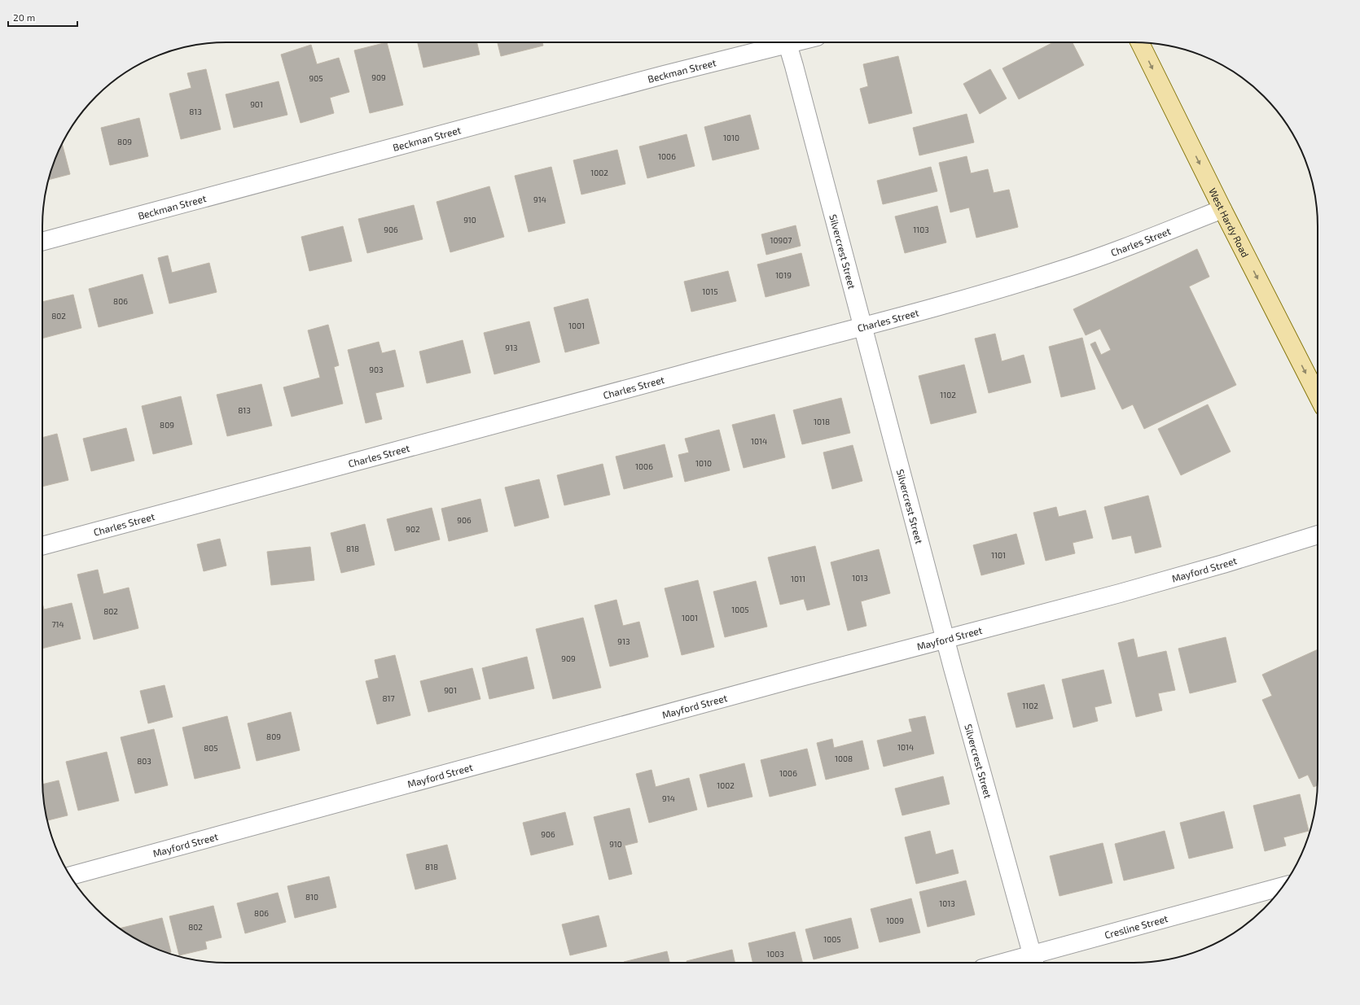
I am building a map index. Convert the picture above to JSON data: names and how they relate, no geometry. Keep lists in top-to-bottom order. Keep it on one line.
{"streets":{"main road":["West Hardy Road"],"street":["Beckman Street","Charles Street","Silvercrest Street","Mayford Street","Cresline Street"]},"crossings":[["Beckman Street","Silvercrest Street"],["West Hardy Road","Charles Street"],["Charles Street","Silvercrest Street"],["Silvercrest Street","Mayford Street"],["Silvercrest Street","Cresline Street"]],"one_way":["West Hardy Road"],"house_numbers":["909","905","901","813","1010","809","1006","1002","914","910","906","1103","10907","1019","1015","806","802","1001","913","903","1102","813","1018","809","1014","1010","1006","906","902","818","1101","1013","1011","1005","802","1001","714","913","909","901","817","1102","809","1014","805","1008","803","1006","1002","914","906","910","818","810","1013","806","1009","802","1005","1003"],"scale_bar":"20 m"}
